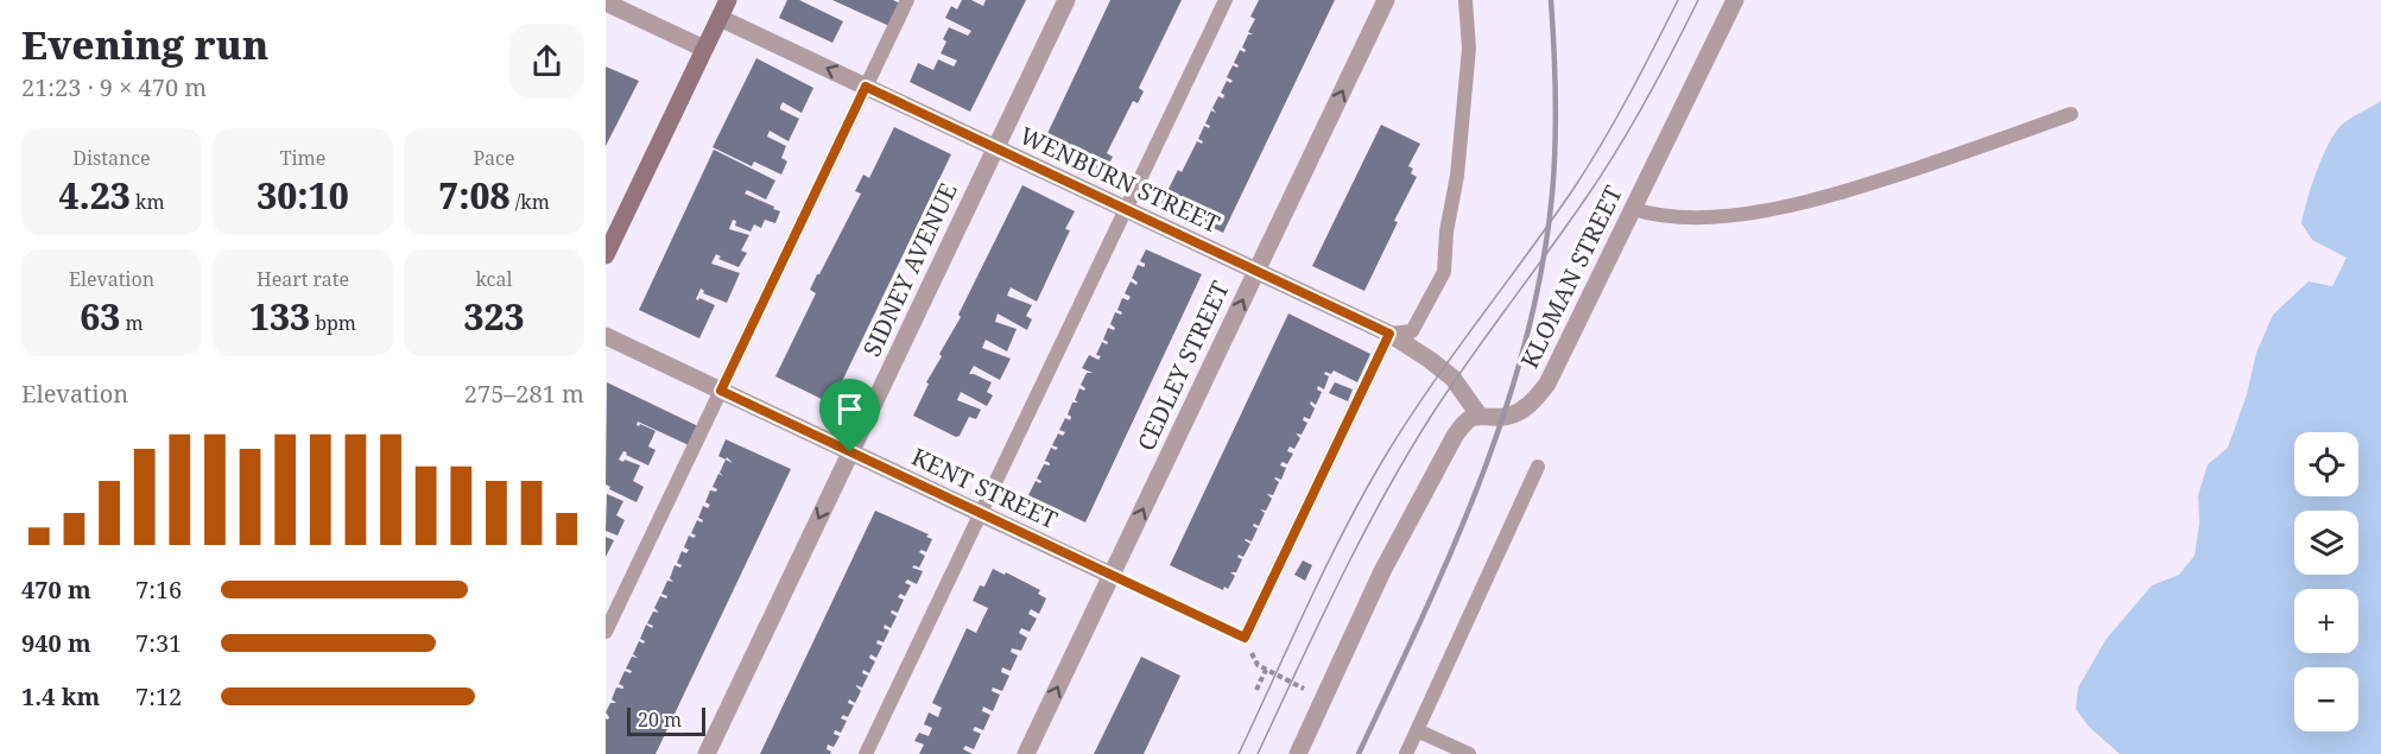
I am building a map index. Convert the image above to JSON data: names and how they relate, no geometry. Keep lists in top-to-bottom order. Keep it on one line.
{"streets":{"street":["WENBURN STREET","SIDNEY AVENUE","KLOMAN STREET","CEDLEY STREET","KENT STREET"]},"crossings":[["WENBURN STREET","SIDNEY AVENUE"],["WENBURN STREET","KLOMAN STREET"],["WENBURN STREET","CEDLEY STREET"],["SIDNEY AVENUE","KENT STREET"],["CEDLEY STREET","KENT STREET"]],"one_way":["SIDNEY AVENUE","CEDLEY STREET"],"scale_bar":"20 m","page":{"heading":["Evening run","21:23 · 9 × 470 m"],"stats":[["Distance","4.23 km"],["Time","30:10"],["Pace","7:08 /km"],["Elevation","63 m"],["Heart rate","133 bpm"],["kcal","323"]],"chart":["Elevation","275–281 m"],"map_buttons":["+","−"],"list":[{"name":"470 m","note":"7:16"},{"name":"940 m","note":"7:31"},{"name":"1.4 km","note":"7:12"}],"scale":"20 m"}}
